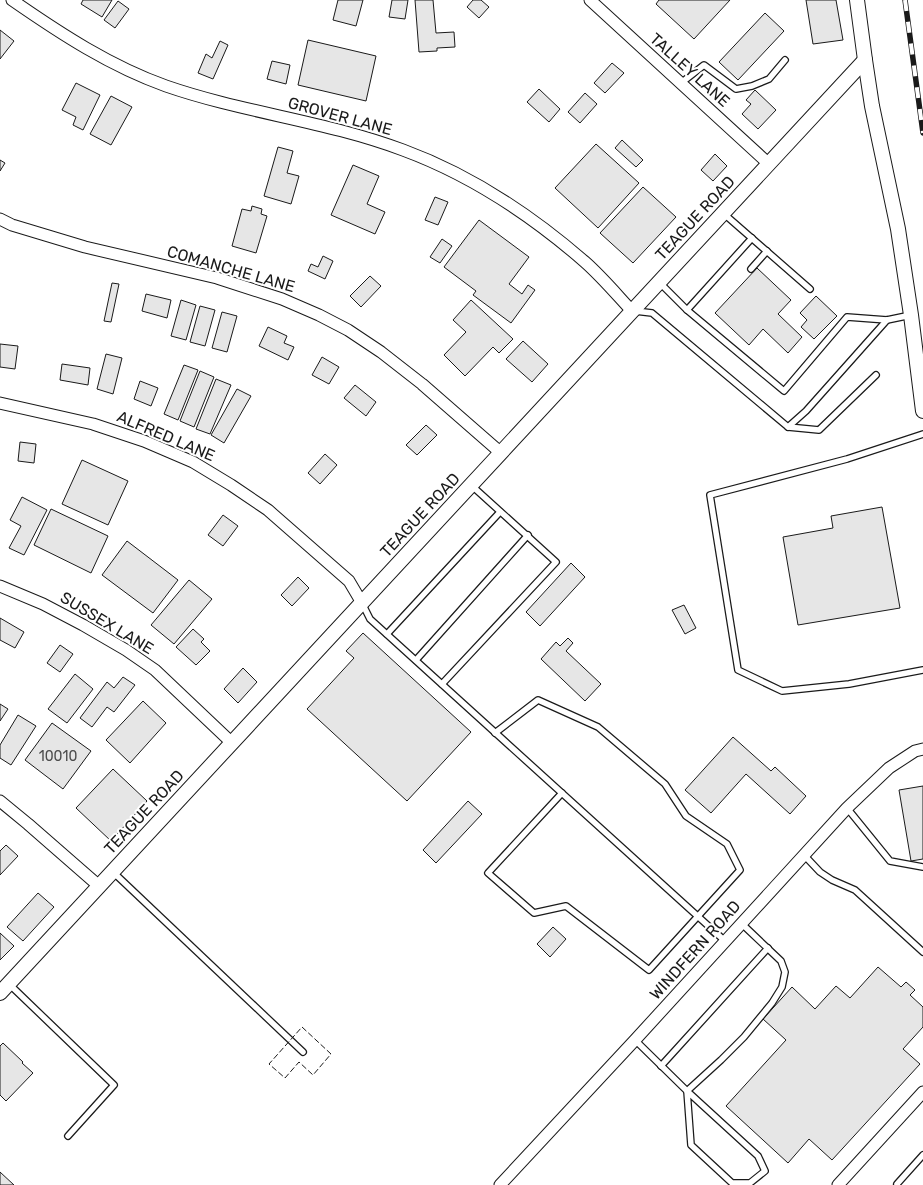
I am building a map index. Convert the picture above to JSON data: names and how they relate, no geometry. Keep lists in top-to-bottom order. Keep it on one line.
{"streets":{"street":["TALLEY LANE","GROVER LANE","TEAGUE ROAD","COMANCHE LANE","ALFRED LANE","SUSSEX LANE","WINDFERN ROAD"]},"crossings":[["TALLEY LANE","TEAGUE ROAD"],["GROVER LANE","TEAGUE ROAD"],["TEAGUE ROAD","COMANCHE LANE"],["TEAGUE ROAD","ALFRED LANE"],["TEAGUE ROAD","SUSSEX LANE"]],"house_numbers":["10010"]}
